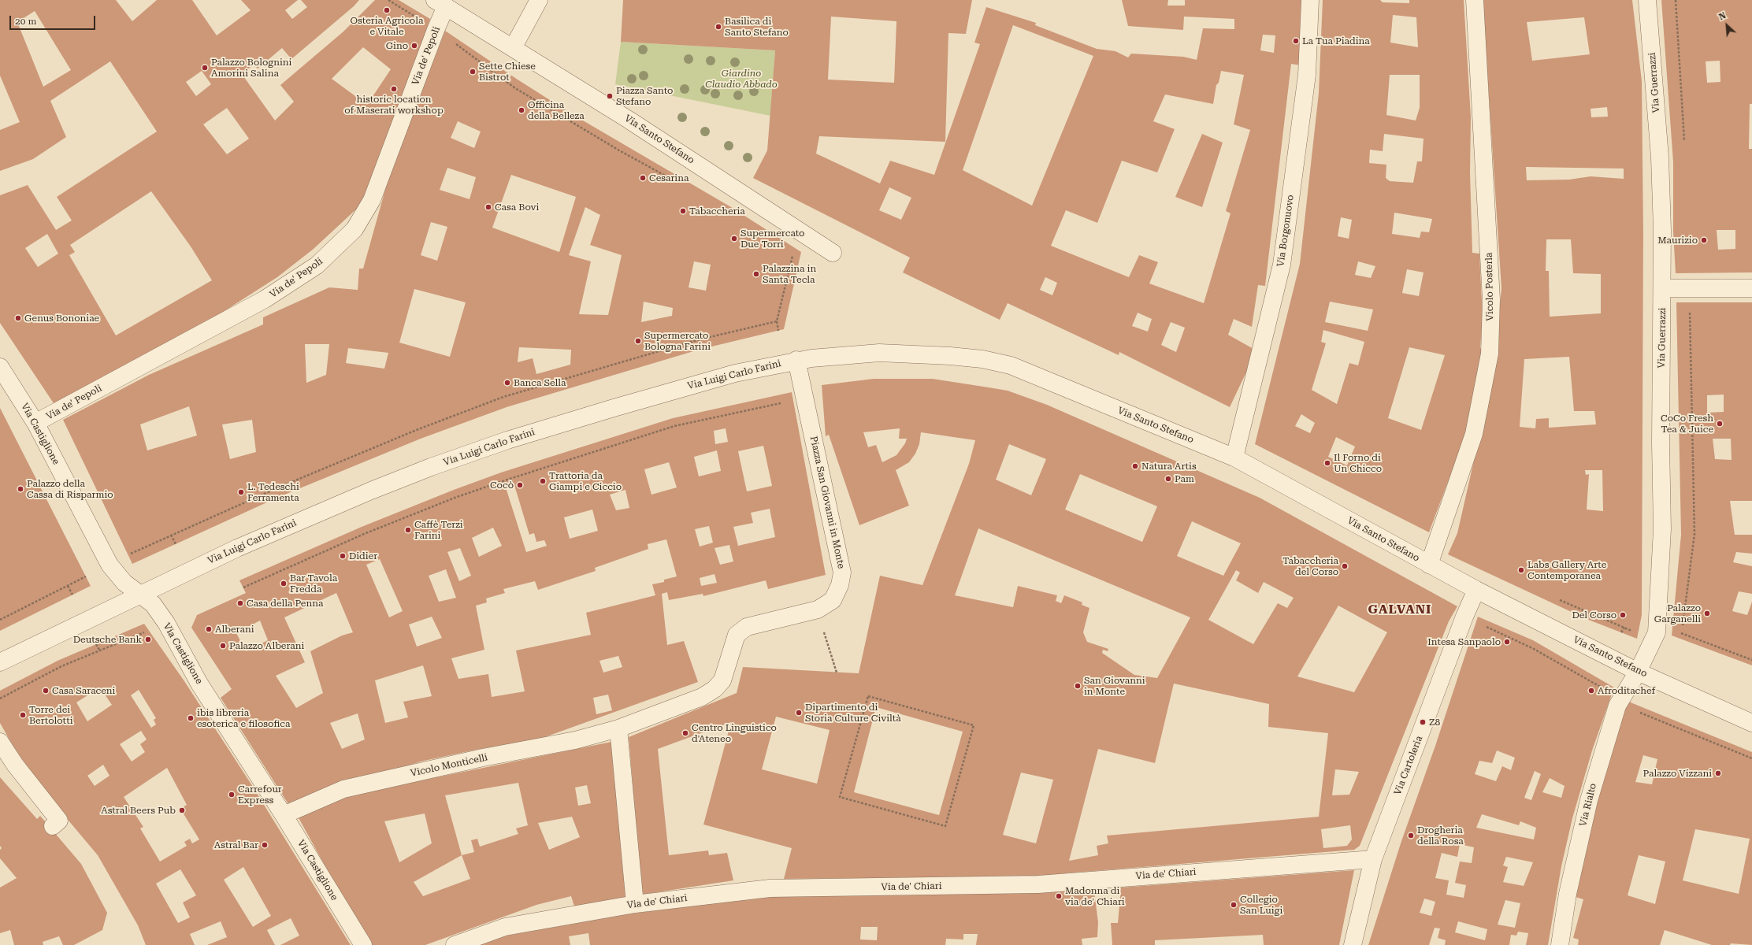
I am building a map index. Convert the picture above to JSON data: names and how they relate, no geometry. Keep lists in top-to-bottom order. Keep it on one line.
{"streets":{"street":["Via de' Pepoli","Via Guerrazzi","Via Santo Stefano","Via Borgonuovo","Vicolo Posterla","Via Luigi Carlo Farini","Via Castiglione","Piazza San Giovanni in Monte","Vicolo Monticelli","Via Cartoleria","Via Rialto","Via de' Chiari"]},"crossings":[["Via de' Pepoli","Via Santo Stefano"],["Via de' Pepoli","Via Castiglione"],["Via Guerrazzi","Via Santo Stefano"],["Via Guerrazzi","Via Rialto"],["Via Santo Stefano","Via Borgonuovo"],["Via Santo Stefano","Vicolo Posterla"],["Via Santo Stefano","Via Luigi Carlo Farini"],["Via Santo Stefano","Via Cartoleria"],["Via Santo Stefano","Via Rialto"],["Via Luigi Carlo Farini","Via Castiglione"],["Via Luigi Carlo Farini","Piazza San Giovanni in Monte"],["Via Castiglione","Vicolo Monticelli"],["Piazza San Giovanni in Monte","Vicolo Monticelli"],["Via Cartoleria","Via de' Chiari"]],"districts":["GALVANI"],"parks":["Giardino Claudio Abbado"],"places":["Osteria Agricola e Vitale","Basilica di Santo Stefano","La Tua Piadina","Gino","Palazzo Bolognini Amorini Salina","Sette Chiese Bistrot","historic location of Maserati workshop","Piazza Santo Stefano","Officina della Belleza","Cesarina","Casa Bovi","Tabaccheria","Supermercato Due Torri","Maurizio","Palazzina in Santa Tecla","Genus Bononiae","Supermercato Bologna Farini","Banca Sella","CoCo Fresh Tea & Juice","Il Forno di Un Chicco","Natura Artis","Pam","Trattoria da Giampi e Ciccio","Cocò","Palazzo della Cassa di Risparmio","L. Tedeschi Ferramenta","Caffè Terzi Farini","Didier","Tabaccheria del Corso","Labs Gallery Arte Contemporanea","Bar Tavola Fredda","Casa della Penna","Palazzo Garganelli","Del Corso","Alberani","Deutsche Bank","Intesa Sanpaolo","Palazzo Alberani","San Giovanni in Monte","Casa Saraceni","Afroditachef","Dipartimento di Storia Culture Civiltà","Torre dei Bertolotti","ibis libreria esoterica e filosofica","Z8","Centro Linguistico d'Ateneo","Palazzo Vizzani","Carrefour Express","Astral Beers Pub","Drogheria della Rosa","Astral Bar","Madonna di via de' Chiari","Collegio San Luigi"],"scale_bar":"20 m","north":"top left"}
